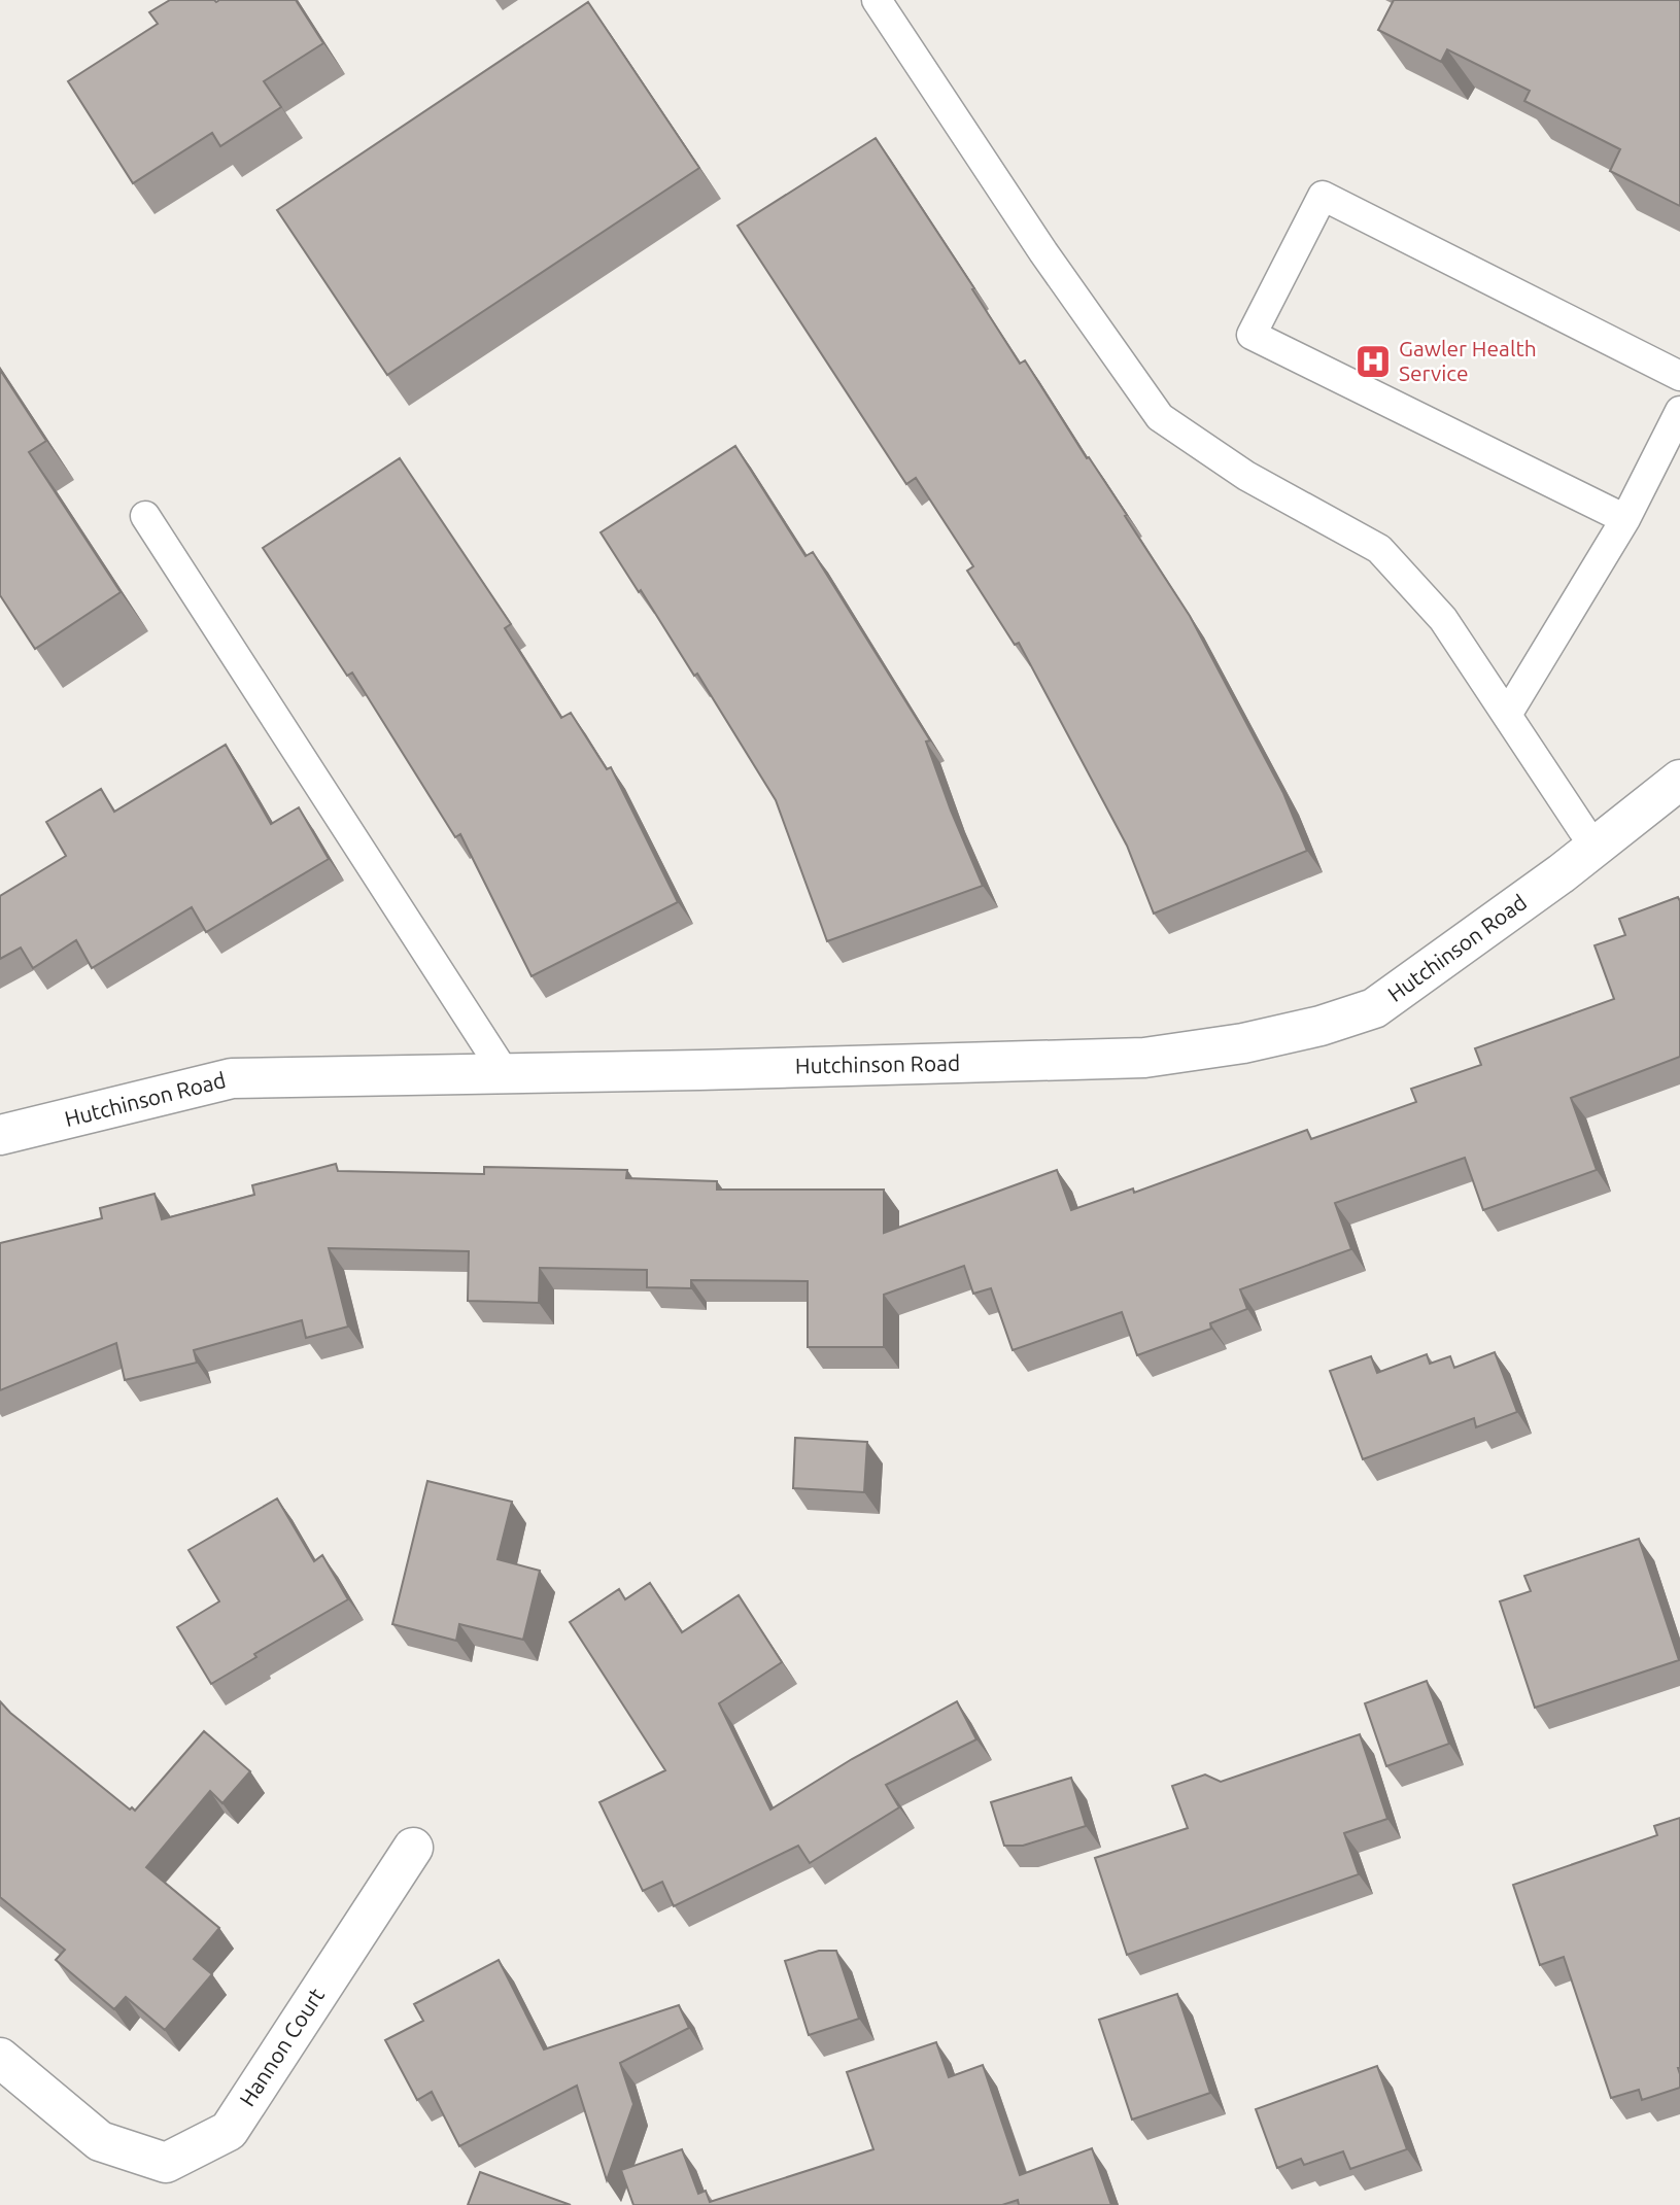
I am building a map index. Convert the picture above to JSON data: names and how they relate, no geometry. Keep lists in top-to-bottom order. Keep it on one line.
{"streets":{"street":["Hutchinson Road","Hannon Court"]},"places":{"hospital":["Gawler Health Service"]}}
